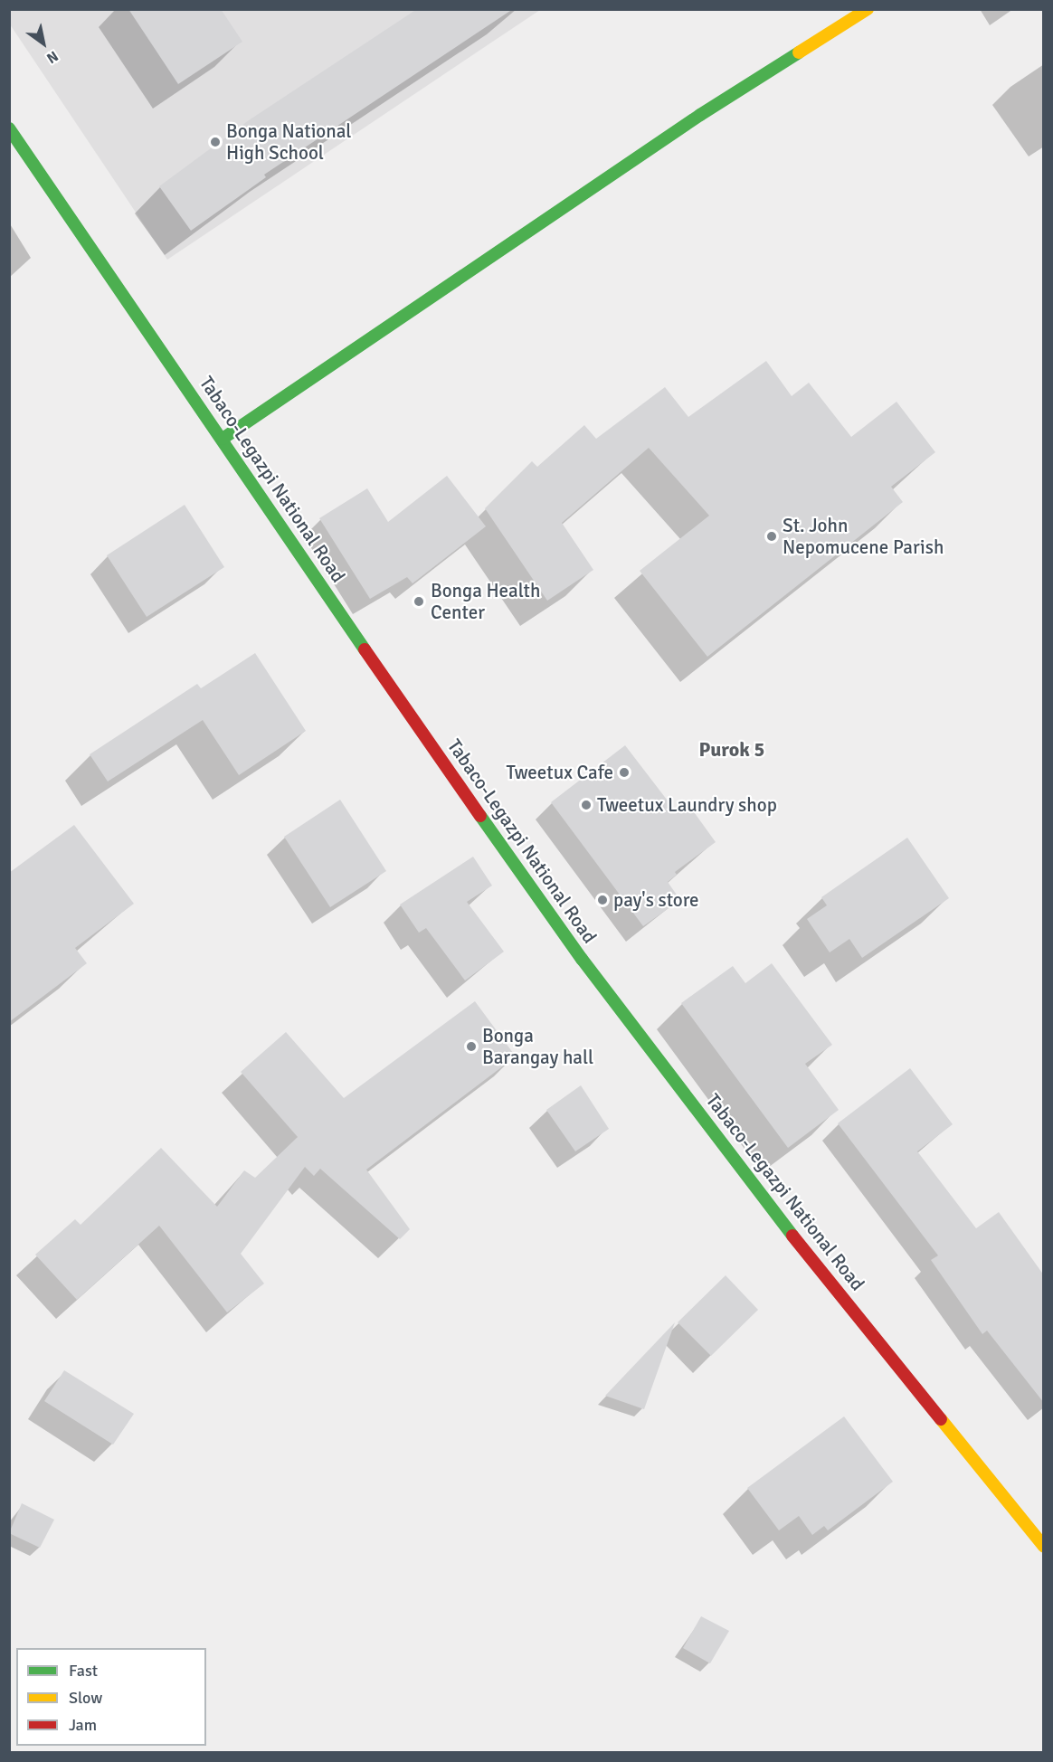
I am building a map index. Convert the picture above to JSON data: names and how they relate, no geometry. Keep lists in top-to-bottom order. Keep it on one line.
{"streets":{"main road":["Tabaco-Legazpi National Road"]},"districts":["Purok 5"],"places":["Bonga National High School","St. John Nepomucene Parish","Bonga Health Center","Tweetux Cafe","Tweetux Laundry shop","pay's store","Bonga Barangay hall"],"legend":["Fast","Slow","Jam"],"north":"bottom right"}
